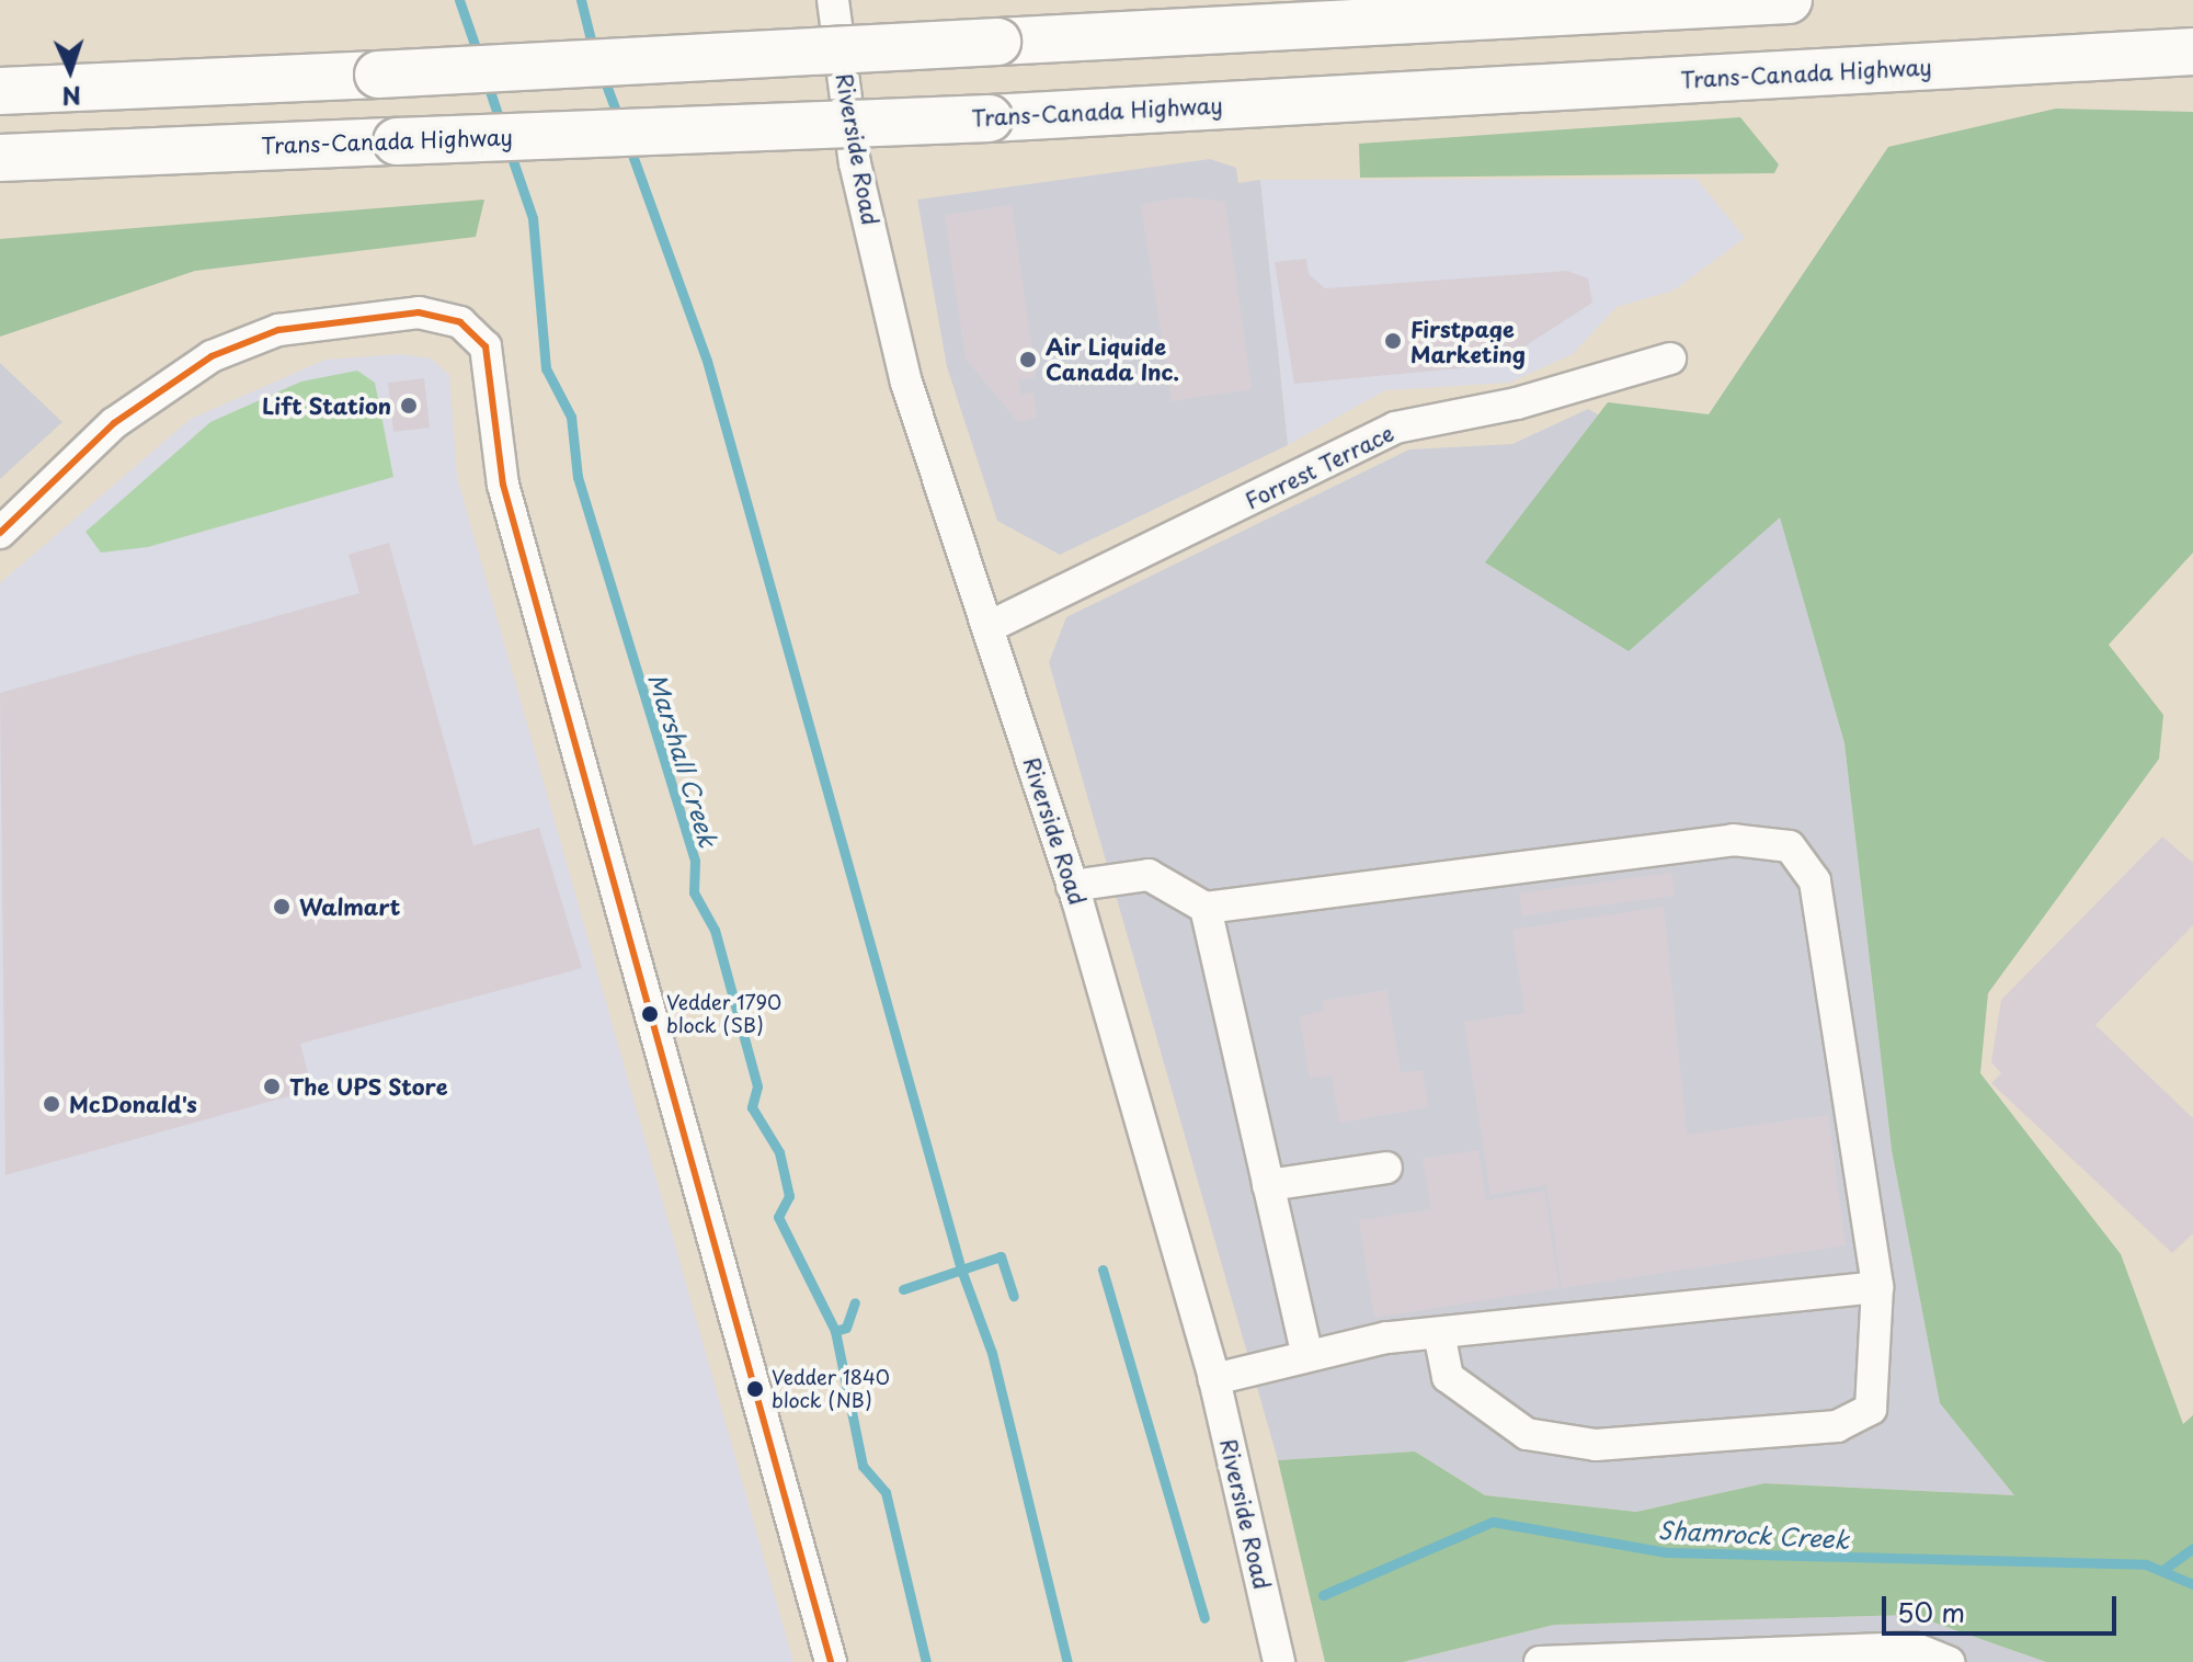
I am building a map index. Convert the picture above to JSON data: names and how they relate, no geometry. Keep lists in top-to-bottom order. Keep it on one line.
{"streets":{"highway":["Trans-Canada Highway"],"street":["Riverside Road","Forrest Terrace"]},"crossings":[["Riverside Road","Forrest Terrace"]],"water":["Marshall Creek","Shamrock Creek"],"places":["Firstpage Marketing","Air Liquide Canada Inc.","Lift Station","Walmart","Vedder 1790 block (SB)","The UPS Store","McDonald's","Vedder 1840 block (NB)"],"scale_bar":"50 m","north":"bottom"}
